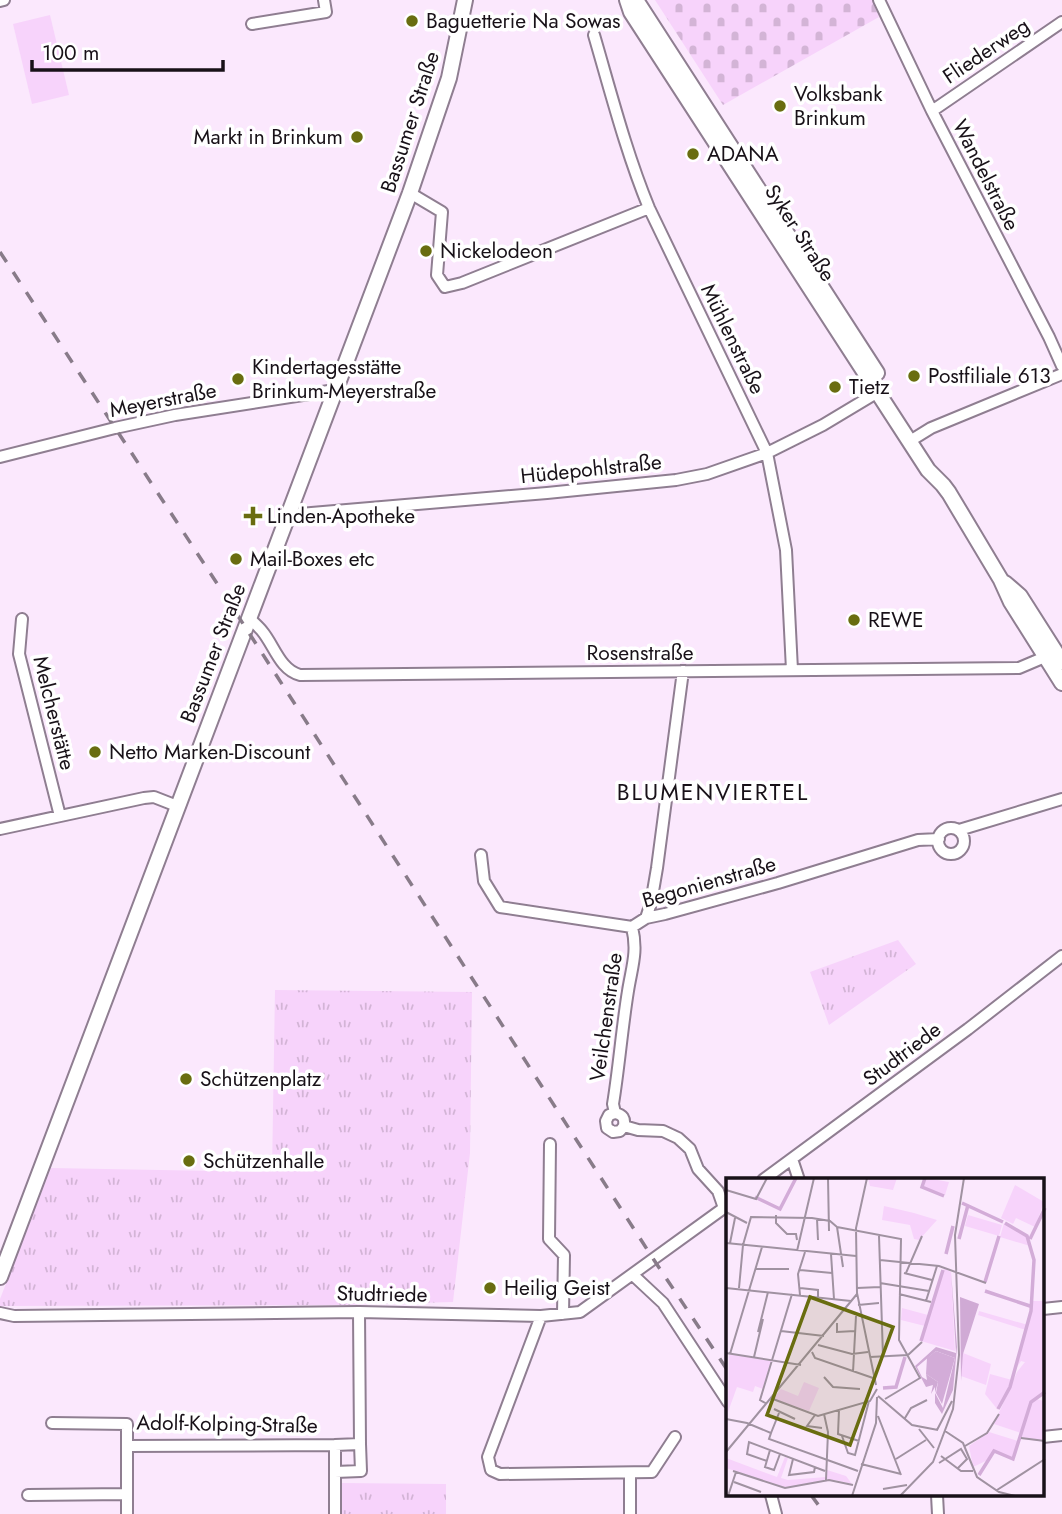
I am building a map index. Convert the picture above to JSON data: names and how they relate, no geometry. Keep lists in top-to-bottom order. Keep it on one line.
{"streets":{"street":["Fliederweg","Bassumer Straße","Wandelstraße","Syker Straße","Mühlenstraße","Meyerstraße","Hüdepohlstraße","Rosenstraße","Melcherstätte","Begonienstraße","Veilchenstraße","Studtriede","Adolf-Kolping-Straße"]},"crossings":[["Fliederweg","Wandelstraße"],["Bassumer Straße","Meyerstraße"],["Bassumer Straße","Hüdepohlstraße"],["Bassumer Straße","Rosenstraße"],["Syker Straße","Hüdepohlstraße"],["Syker Straße","Rosenstraße"],["Mühlenstraße","Hüdepohlstraße"],["Mühlenstraße","Rosenstraße"],["Begonienstraße","Veilchenstraße"],["Veilchenstraße","Studtriede"]],"districts":["BLUMENVIERTEL"],"places":{"other":["Baguetterie Na Sowas","Volksbank Brinkum","Markt in Brinkum","ADANA","Nickelodeon","Postfiliale 613","Kindertagesstätte Brinkum-Meyerstraße","Tietz","Mail-Boxes etc","REWE","Netto Marken-Discount","Schützenplatz","Schützenhalle","Heilig Geist"],"health":["Linden-Apotheke"]},"scale_bar":"100 m"}
